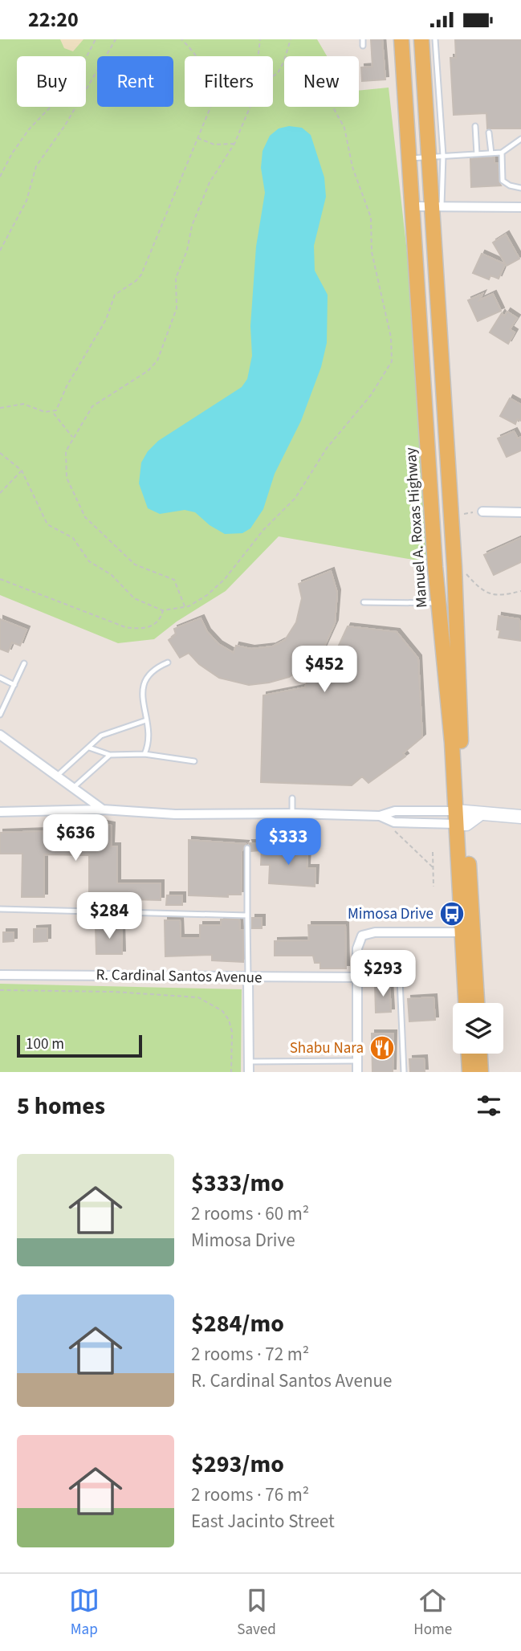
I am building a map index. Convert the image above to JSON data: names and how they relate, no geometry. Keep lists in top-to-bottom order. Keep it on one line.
{"streets":{"main road":["Manuel A. Roxas Highway"],"street":["R. Cardinal Santos Avenue"]},"places":{"bus stop":["Mimosa Drive"],"restaurant":["Shabu Nara"]},"scale_bar":"100 m","page":{"status":"22:20","chip":["Buy","Rent","Filters","New"],"price":["$452","$636","$333","$284","$293"],"scale":"100 m","heading":"5 homes","list":[{"name":"$333/mo","note":"2 rooms · 60 m² · Mimosa Drive"},{"name":"$284/mo","note":"2 rooms · 72 m² · R. Cardinal Santos Avenue"},{"name":"$293/mo","note":"2 rooms · 76 m² · East Jacinto Street"}],"tabs":["Map","Saved","Home"]}}
